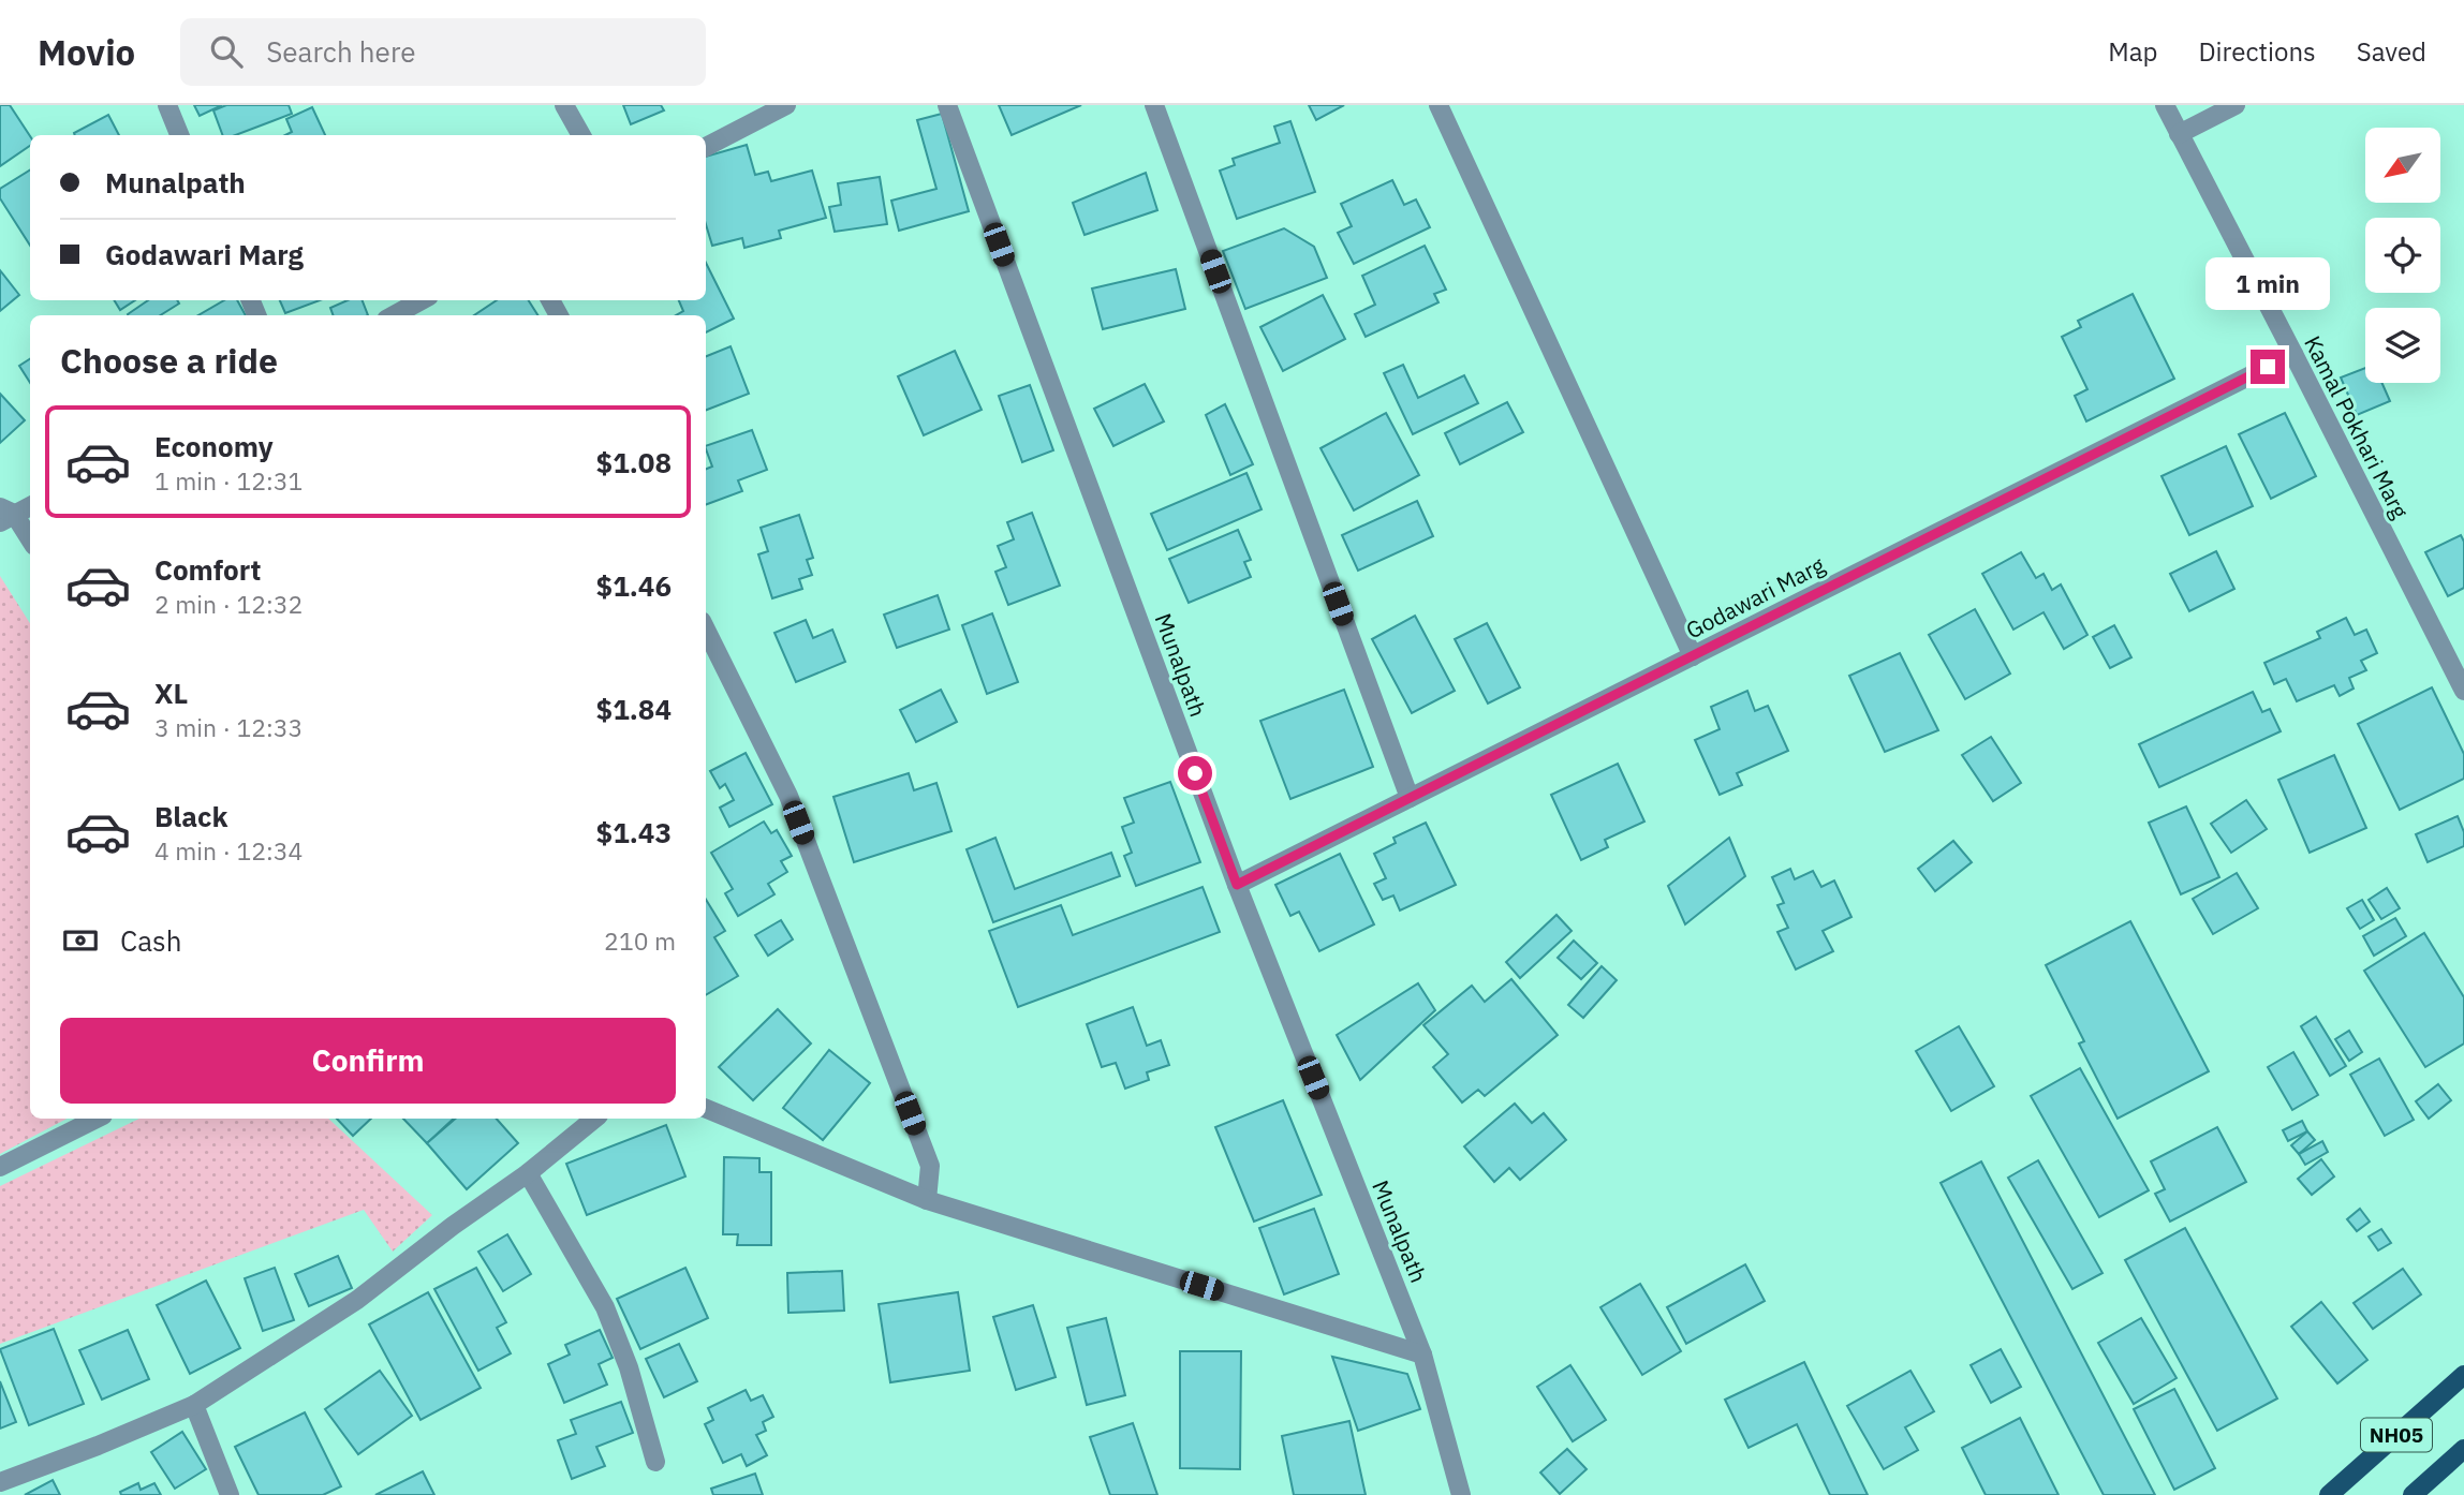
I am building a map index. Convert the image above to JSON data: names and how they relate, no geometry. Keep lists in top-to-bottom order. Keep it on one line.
{"streets":{"main road":["NH05"],"street":["Kamal Pokhari Marg","Godawari Marg","Munalpath"]},"crossings":[["Kamal Pokhari Marg","Godawari Marg"],["Godawari Marg","Munalpath"]],"north":"bottom left","page":{"header":"Movio","search":"Search here","nav":["Map","Directions","Saved"],"banner":["Munalpath","Godawari Marg"],"bubble":"1 min","heading":"Choose a ride","list":[{"name":"Economy","note":"1 min · 12:31","value":"$1.08"},{"name":"Comfort","note":"2 min · 12:32","value":"$1.46"},{"name":"XL","note":"3 min · 12:33","value":"$1.84"},{"name":"Black","note":"4 min · 12:34","value":"$1.43"}],"pay":["Cash","210 m"],"buttons":"Confirm"}}
